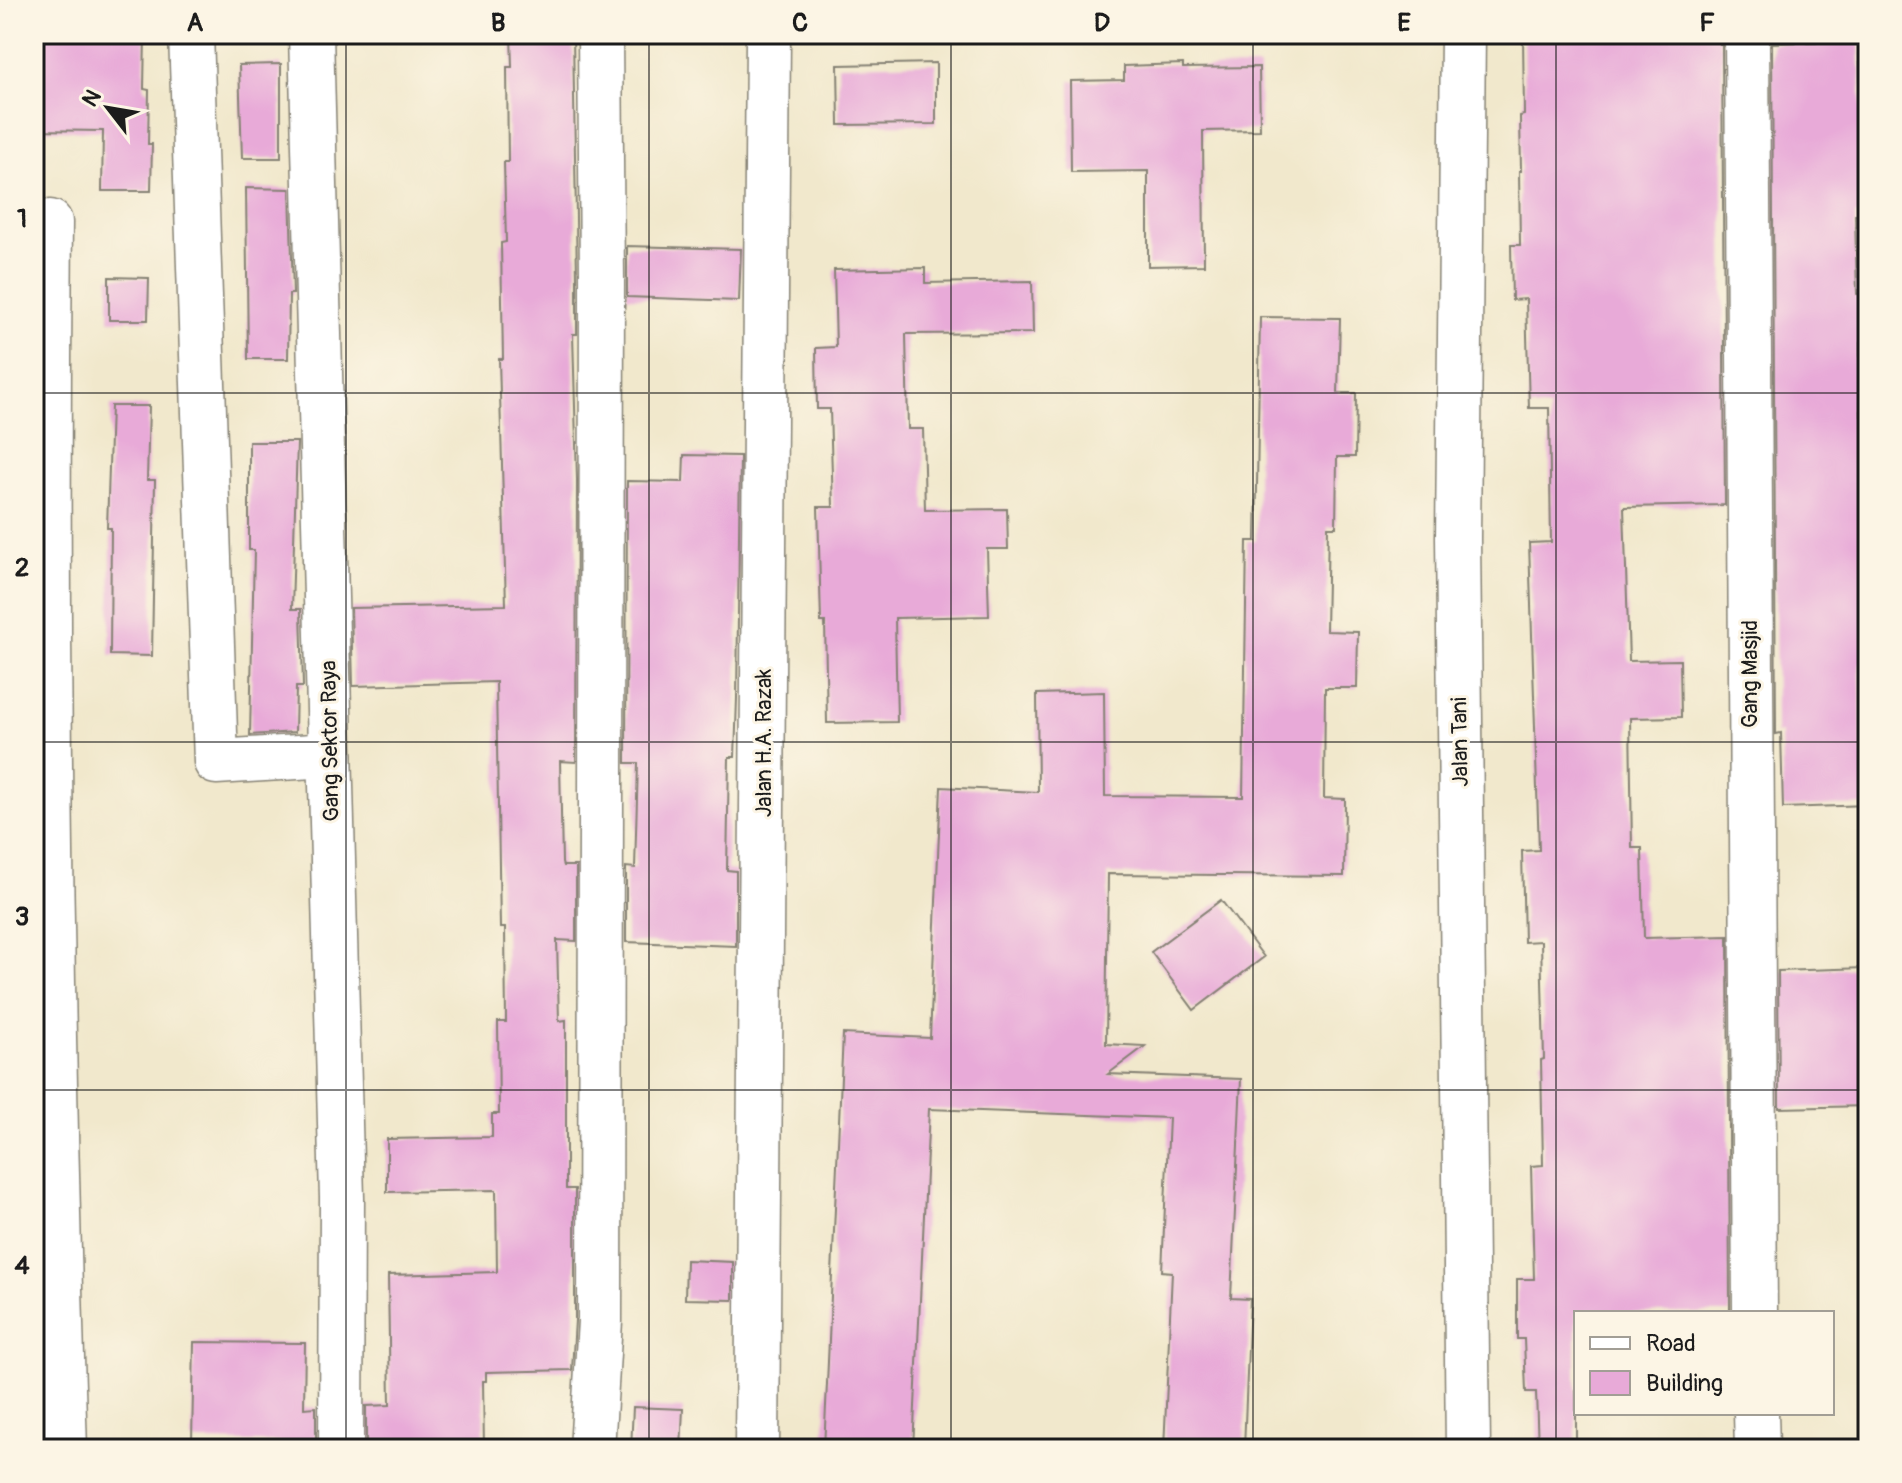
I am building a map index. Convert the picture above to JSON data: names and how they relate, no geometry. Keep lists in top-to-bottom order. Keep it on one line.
{"streets":{"street":["Gang Masjid","Gang Sektor Raya","Jalan Tani","Jalan H.A. Razak"]},"legend":["Road","Building"],"north":"top left","grid":{"columns":["A","B","C","D","E","F"],"rows":["1","2","3","4"]}}
